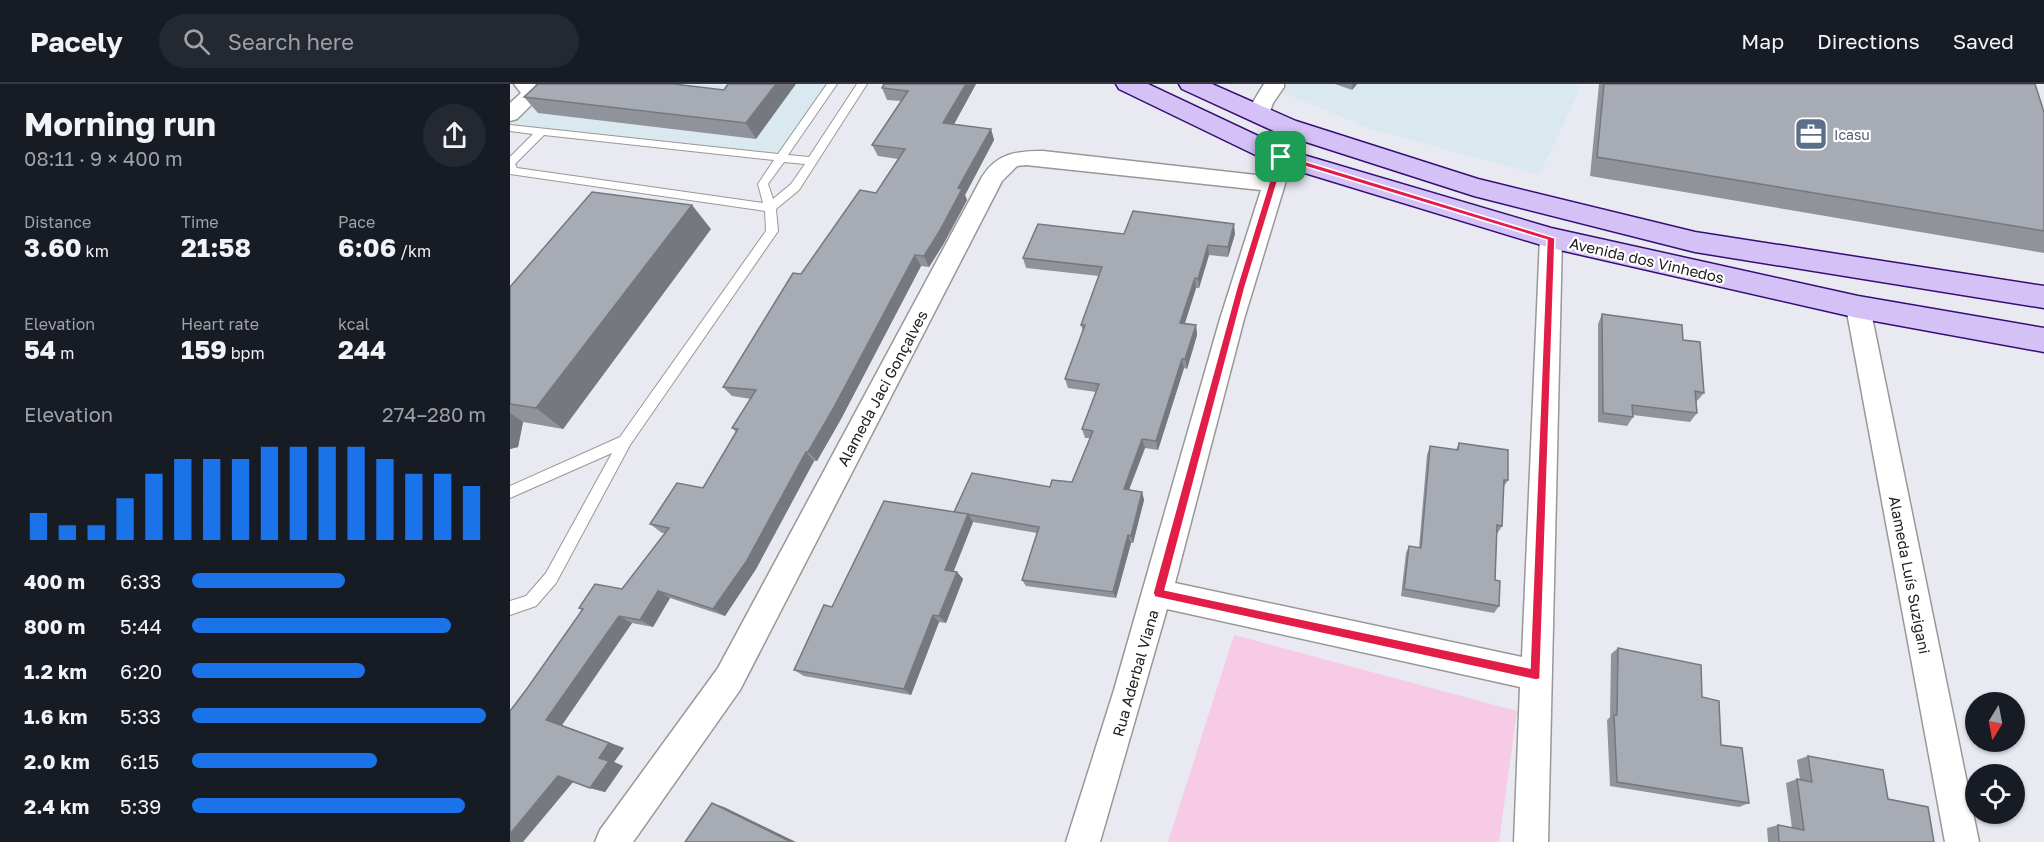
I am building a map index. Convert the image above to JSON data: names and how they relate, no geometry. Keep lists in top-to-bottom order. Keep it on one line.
{"streets":{"main road":["Avenida dos Vinhedos"],"street":["Alameda Jaci Gonçalves","Alameda Luís Suzigani","Rua Aderbal Viana"]},"crossings":[["Avenida dos Vinhedos","Alameda Luís Suzigani"],["Avenida dos Vinhedos","Rua Aderbal Viana"],["Alameda Jaci Gonçalves","Rua Aderbal Viana"]],"places":{"office":["Icasu"]},"north":"bottom","page":{"header":"Pacely","search":"Search here","nav":["Map","Directions","Saved"],"heading":["Morning run","08:11 · 9 × 400 m"],"stats":[["Distance","3.60 km"],["Time","21:58"],["Pace","6:06 /km"],["Elevation","54 m"],["Heart rate","159 bpm"],["kcal","244"]],"chart":["Elevation","274–280 m"],"list":[{"name":"400 m","note":"6:33"},{"name":"800 m","note":"5:44"},{"name":"1.2 km","note":"6:20"},{"name":"1.6 km","note":"5:33"},{"name":"2.0 km","note":"6:15"},{"name":"2.4 km","note":"5:39"}]}}
